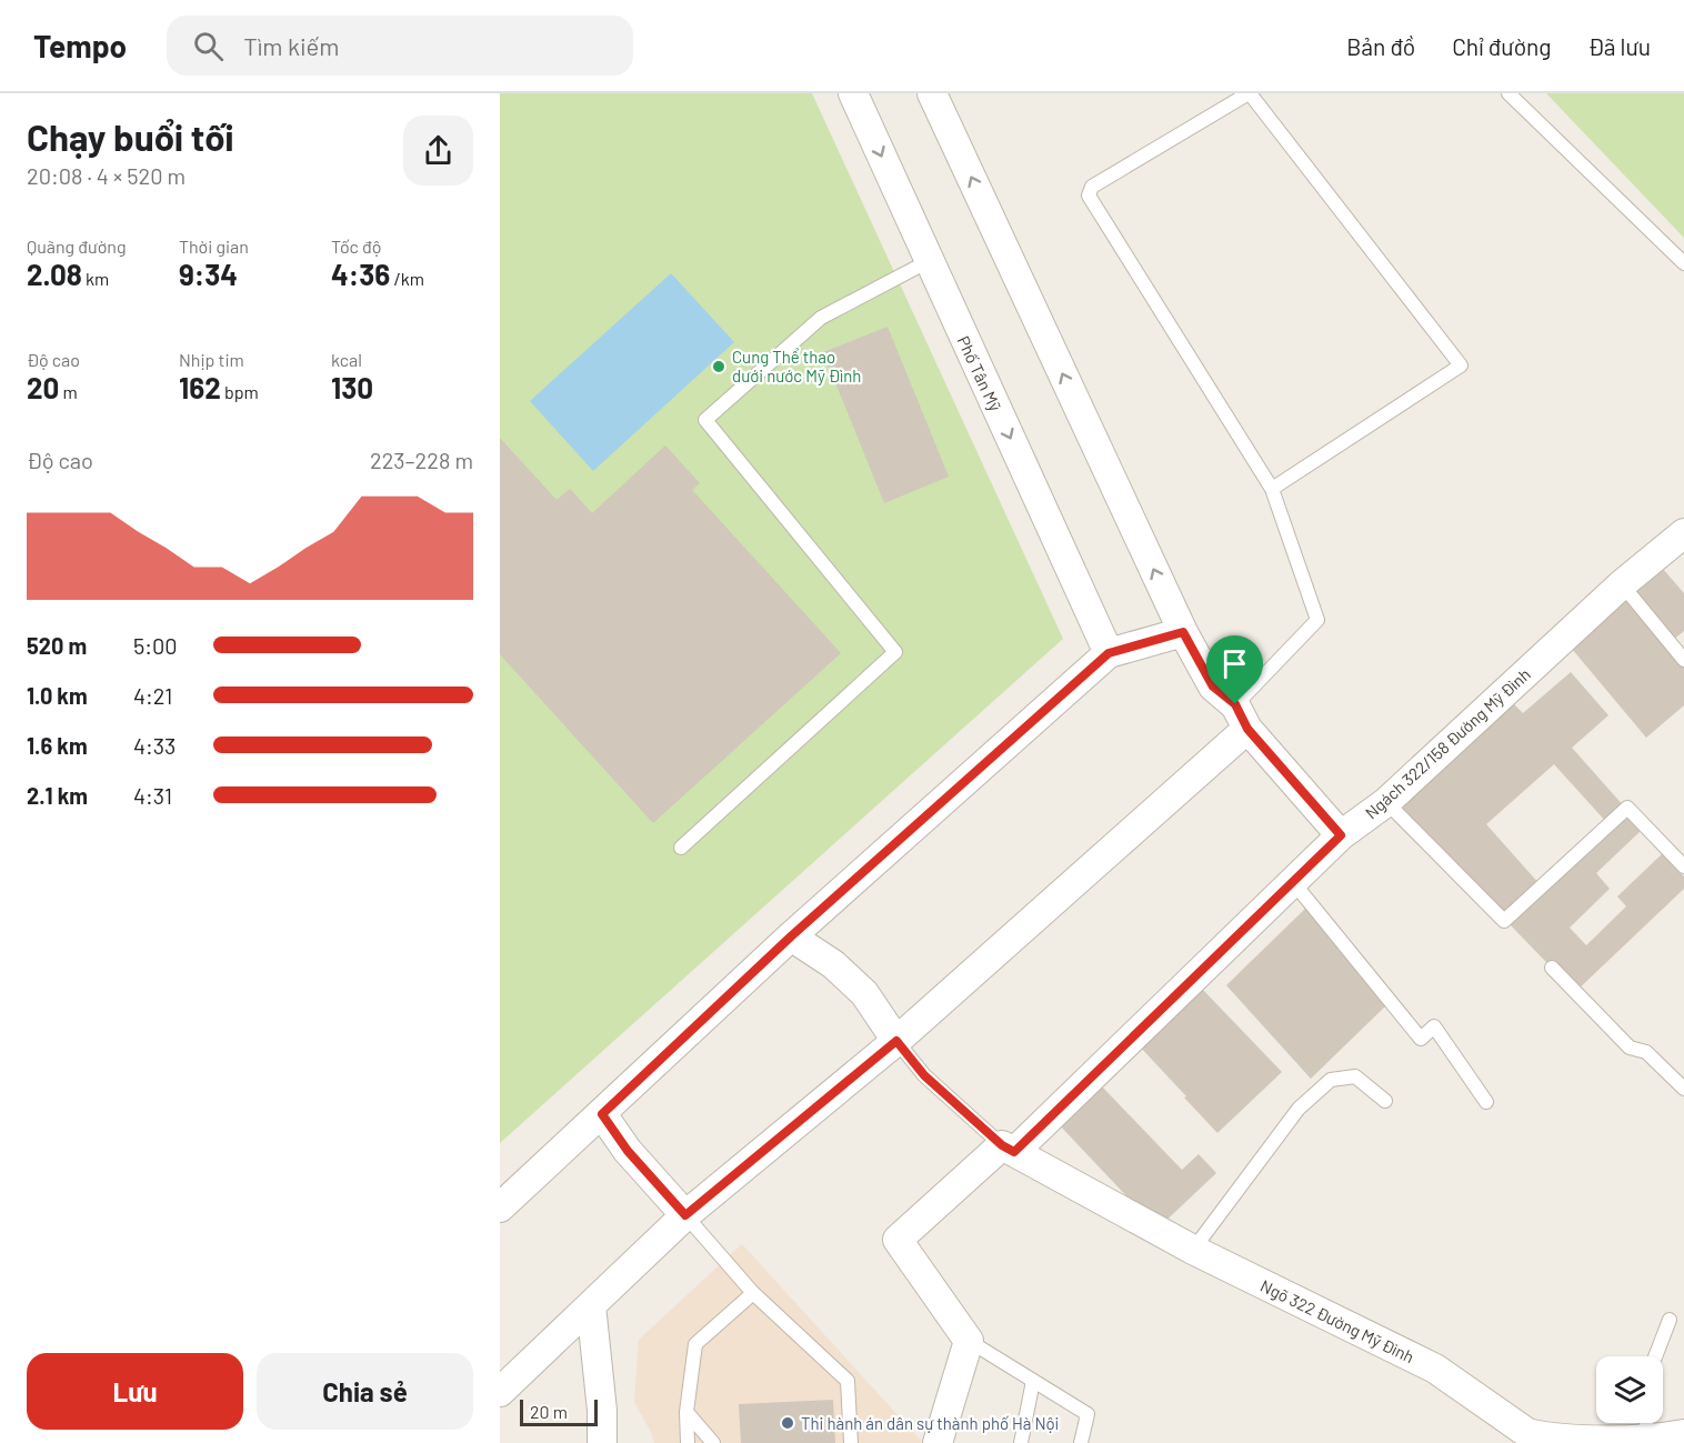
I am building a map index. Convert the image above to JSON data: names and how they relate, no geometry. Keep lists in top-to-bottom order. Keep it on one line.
{"streets":{"street":["Phố Tân Mỹ","Ngách 322/158 Đường Mỹ Đình","Ngõ 322 Đường Mỹ Đình"]},"crossings":[["Ngách 322/158 Đường Mỹ Đình","Ngõ 322 Đường Mỹ Đình"]],"places":["Cung Thể thao dưới nước Mỹ Đình","Thi hành án dân sự thành phố Hà Nội"],"scale_bar":"20 m","page":{"header":"Tempo","search":"Tìm kiếm","nav":["Bản đồ","Chỉ đường","Đã lưu"],"heading":["Chạy buổi tối","20:08 · 4 × 520 m"],"stats":[["Quãng đường","2.08 km"],["Thời gian","9:34"],["Tốc độ","4:36 /km"],["Độ cao","20 m"],["Nhịp tim","162 bpm"],["kcal","130"]],"chart":["Độ cao","223–228 m"],"list":[{"name":"520 m","note":"5:00"},{"name":"1.0 km","note":"4:21"},{"name":"1.6 km","note":"4:33"},{"name":"2.1 km","note":"4:31"}],"buttons":["Lưu","Chia sẻ"],"scale":"20 m"}}
